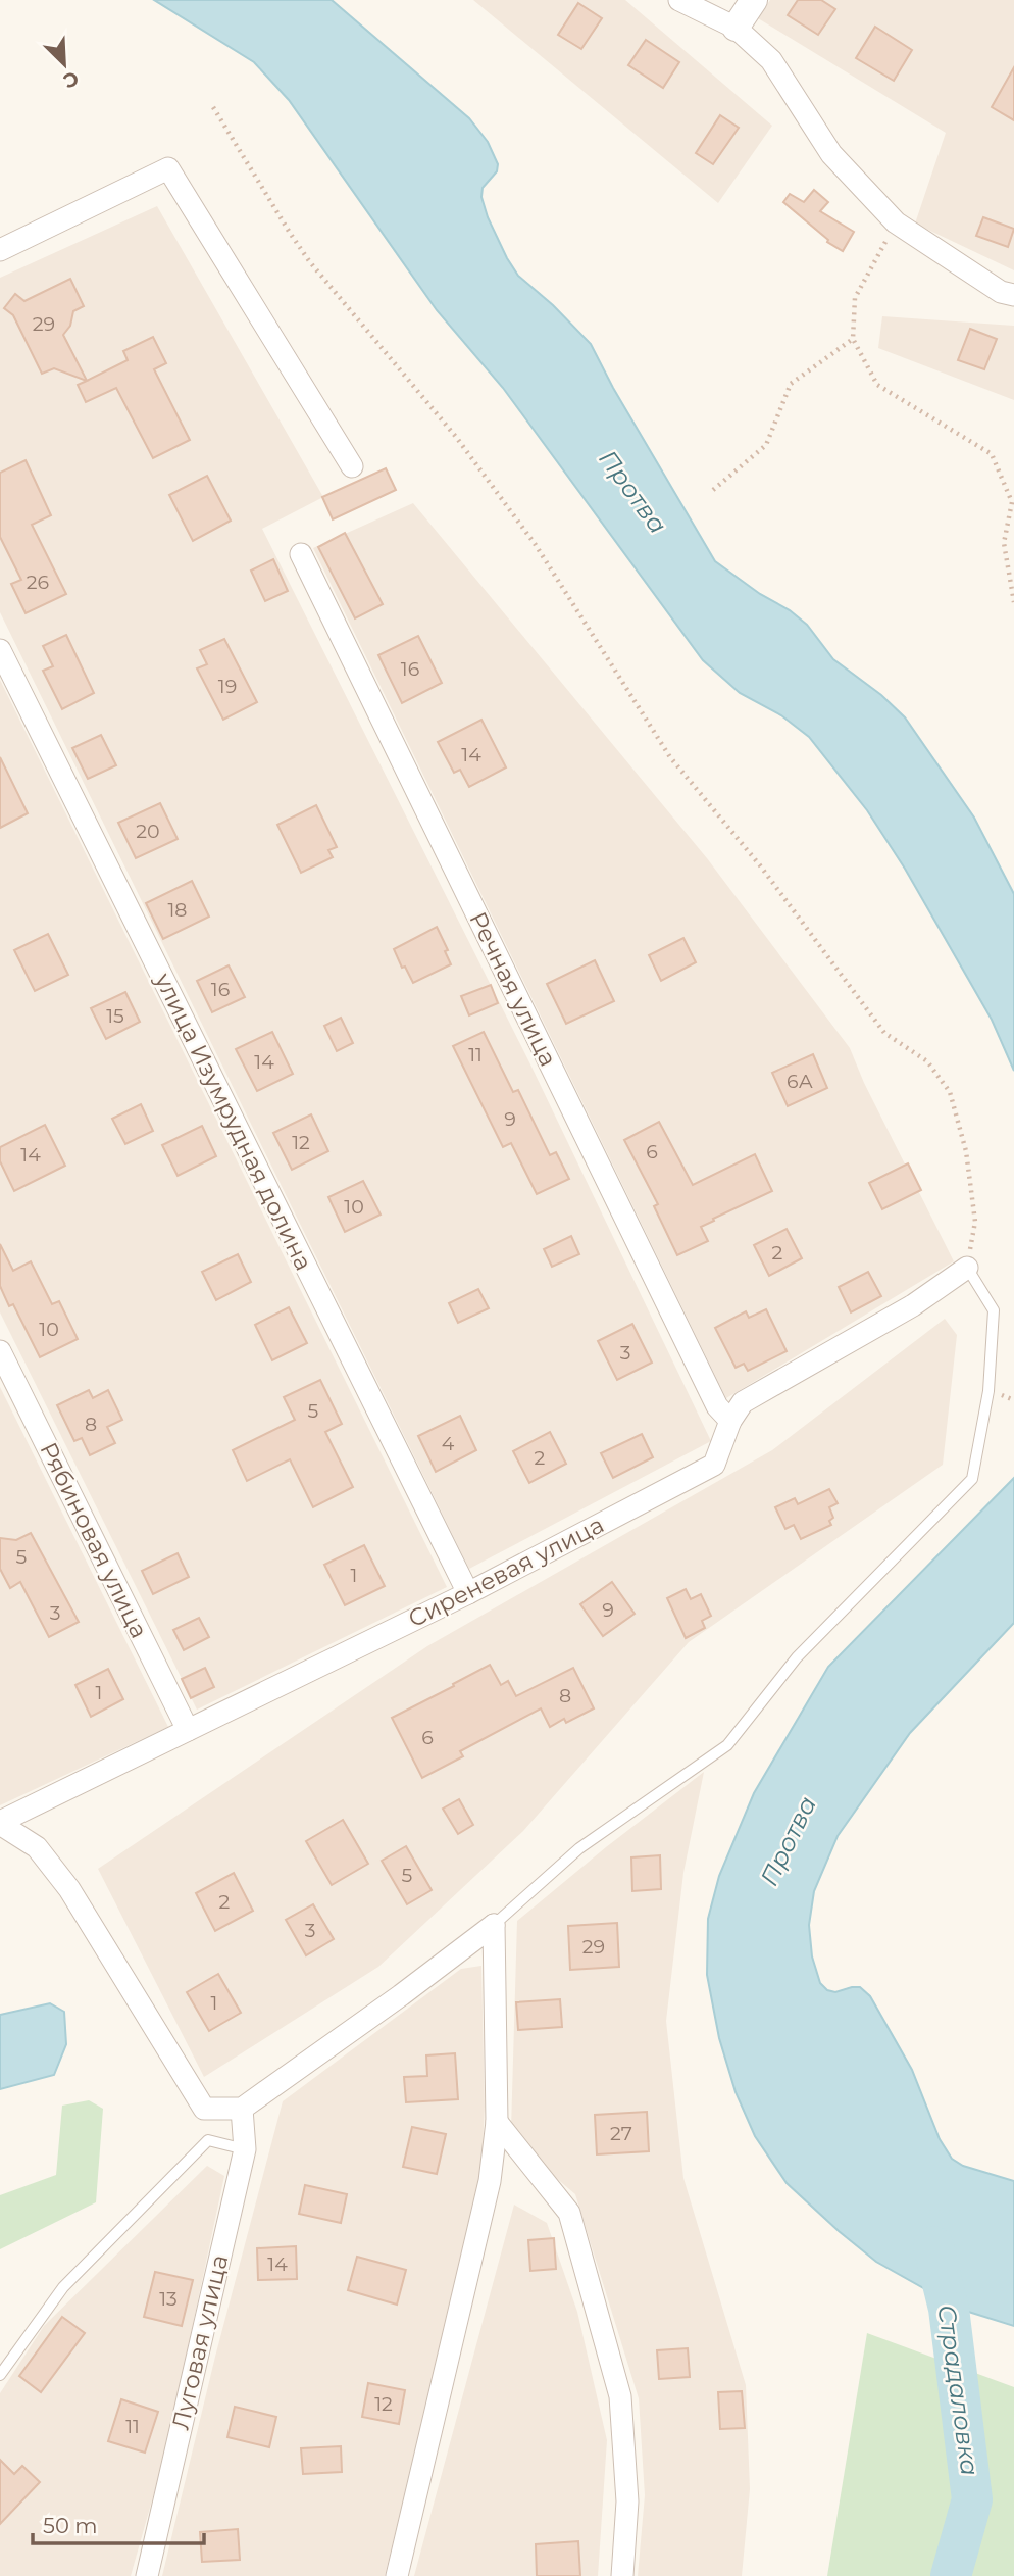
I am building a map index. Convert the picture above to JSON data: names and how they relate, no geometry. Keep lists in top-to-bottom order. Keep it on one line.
{"streets":{"street":["Речная улица","улица Изумрудная долина","Рябиновая улица","Сиреневая улица","Луговая улица"]},"crossings":[["Речная улица","Сиреневая улица"],["улица Изумрудная долина","Сиреневая улица"],["Рябиновая улица","Сиреневая улица"]],"water":["Протва","Страдаловка"],"house_numbers":["29","26","16","19","14","20","18","16","15","11","14","6А","9","12","6","14","10","2","10","3","5","8","4","2","5","1","9","3","1","8","6","5","2","3","29","1","27","14","13","12","11"],"scale_bar":"50 m","north":"bottom right"}
